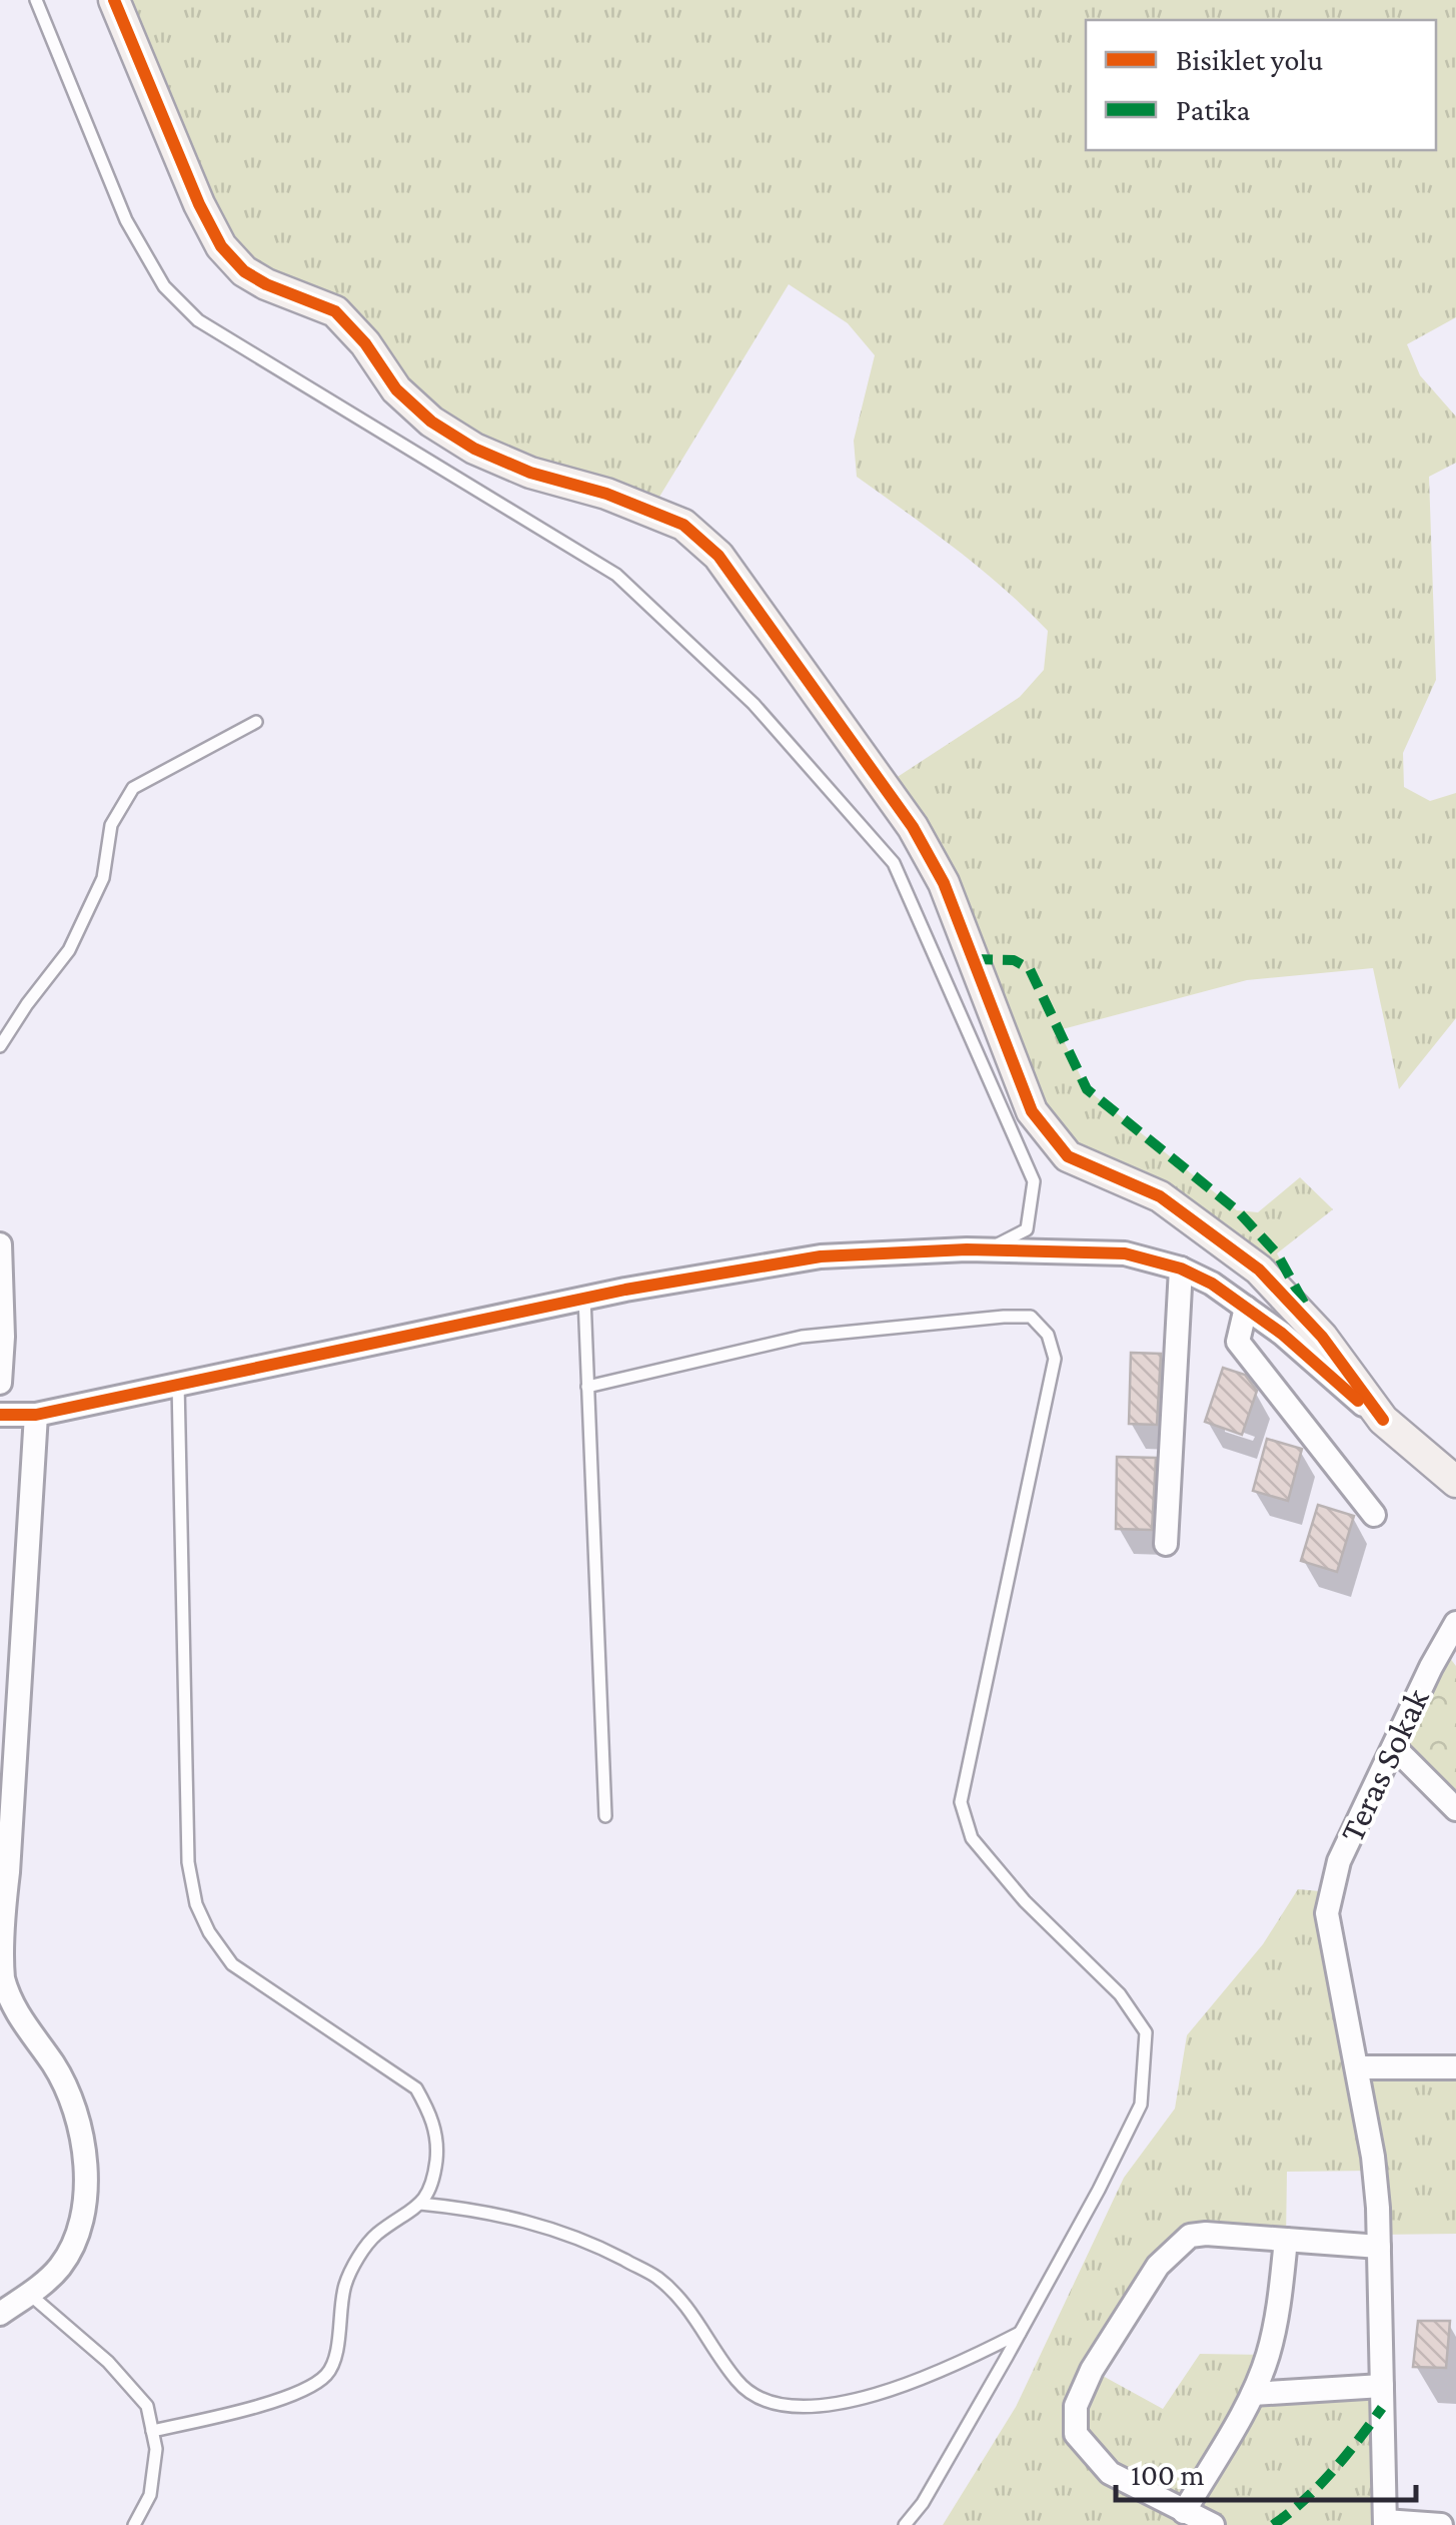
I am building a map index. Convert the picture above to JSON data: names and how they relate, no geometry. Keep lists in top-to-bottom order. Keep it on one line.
{"streets":{"street":["Teras Sokak"]},"legend":["Bisiklet yolu","Patika"],"scale_bar":"100 m"}
